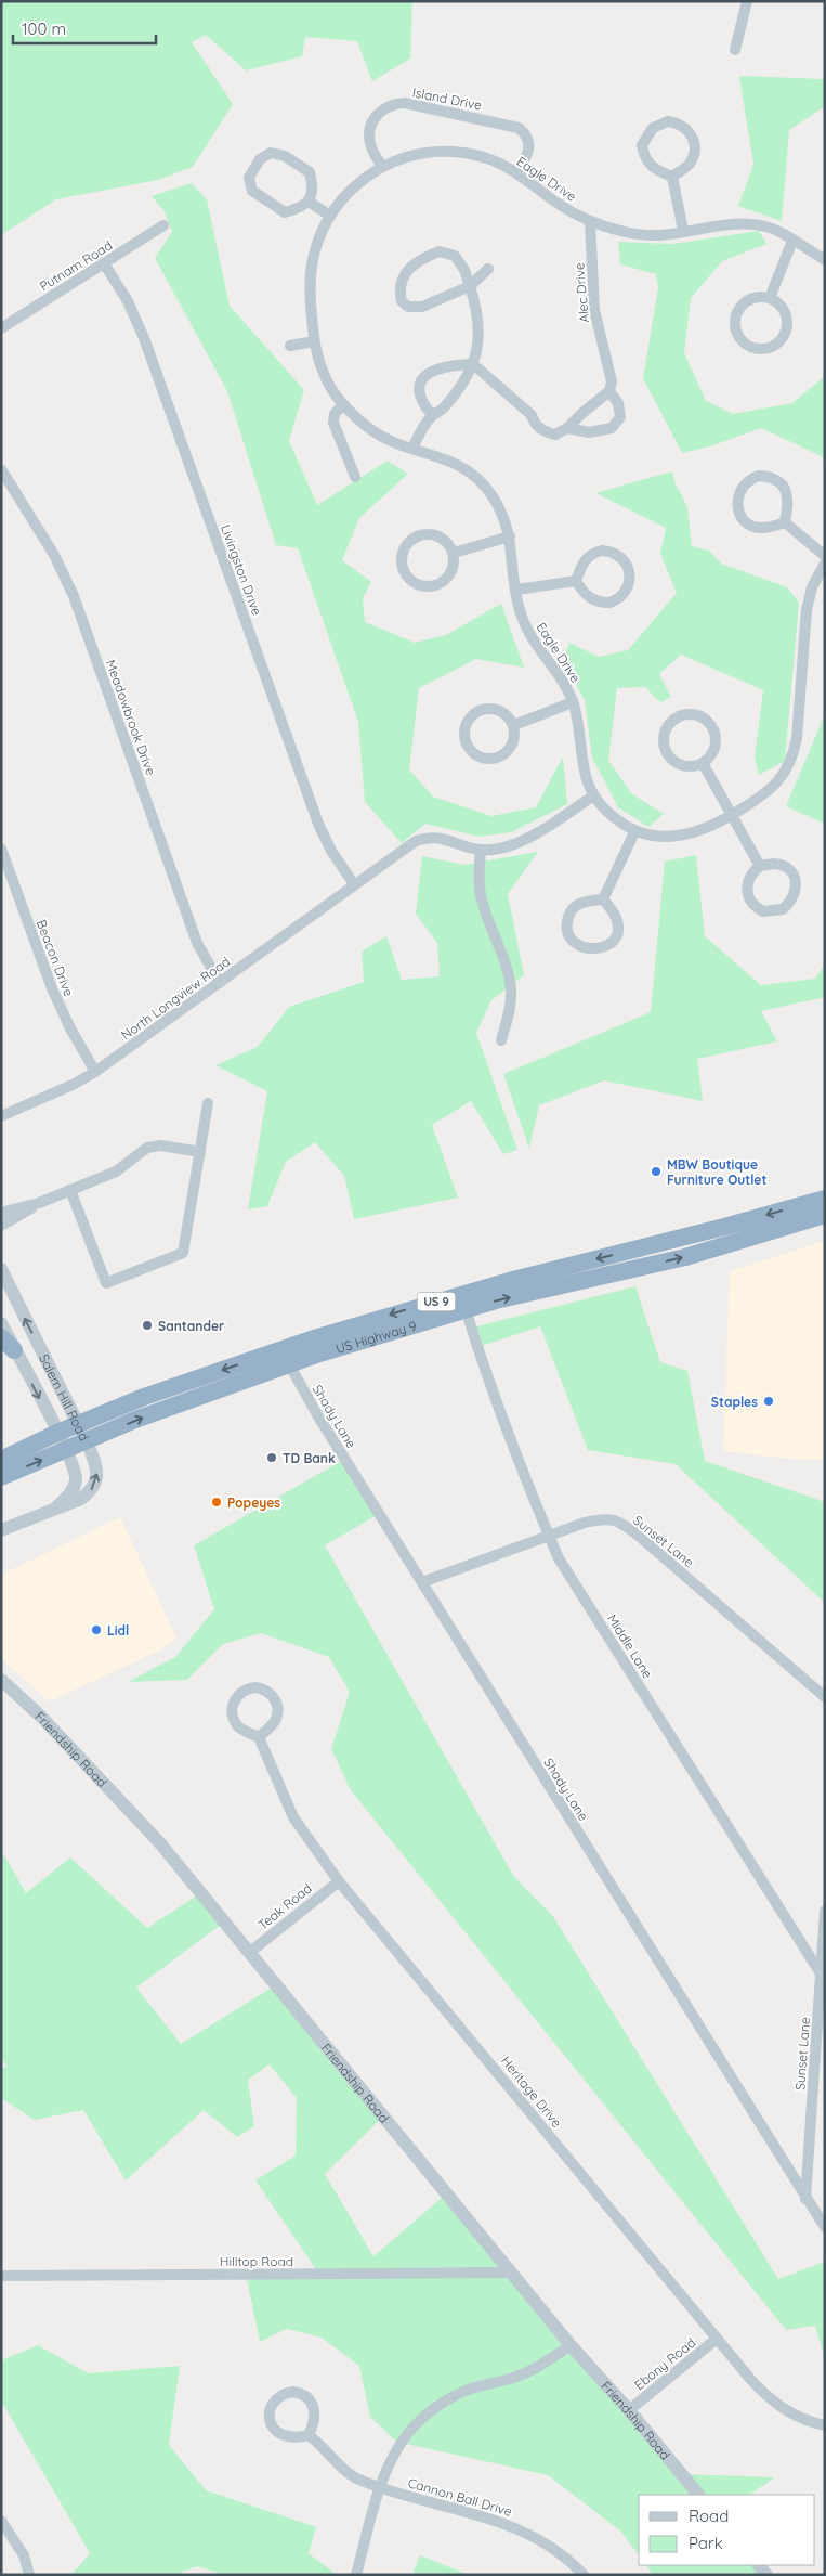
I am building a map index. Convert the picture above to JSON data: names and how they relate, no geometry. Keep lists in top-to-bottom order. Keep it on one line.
{"streets":{"highway":["US 9","US Highway 9"],"street":["Island Drive","Eagle Drive","Putnam Road","Alec Drive","Livingston Drive","Meadowbrook Drive","Beacon Drive","North Longview Road","Salem Hill Road","Shady Lane","Sunset Lane","Middle Lane","Friendship Road","Teak Road","Heritage Drive","Hilltop Road","Ebony Road","Cannon Ball Drive"]},"crossings":[["Island Drive","Eagle Drive"],["Eagle Drive","Alec Drive"],["Putnam Road","Livingston Drive"],["Livingston Drive","North Longview Road"],["Meadowbrook Drive","North Longview Road"],["Beacon Drive","North Longview Road"],["US Highway 9","Salem Hill Road"],["US Highway 9","Shady Lane"],["US Highway 9","Middle Lane"],["Shady Lane","Sunset Lane"],["Sunset Lane","Middle Lane"],["Friendship Road","Teak Road"],["Friendship Road","Hilltop Road"],["Friendship Road","Ebony Road"],["Teak Road","Heritage Drive"],["Heritage Drive","Ebony Road"]],"places":["MBW Boutique Furniture Outlet","Santander","Staples","TD Bank","Popeyes","Lidl"],"legend":["Road","Park"],"scale_bar":"100 m"}
